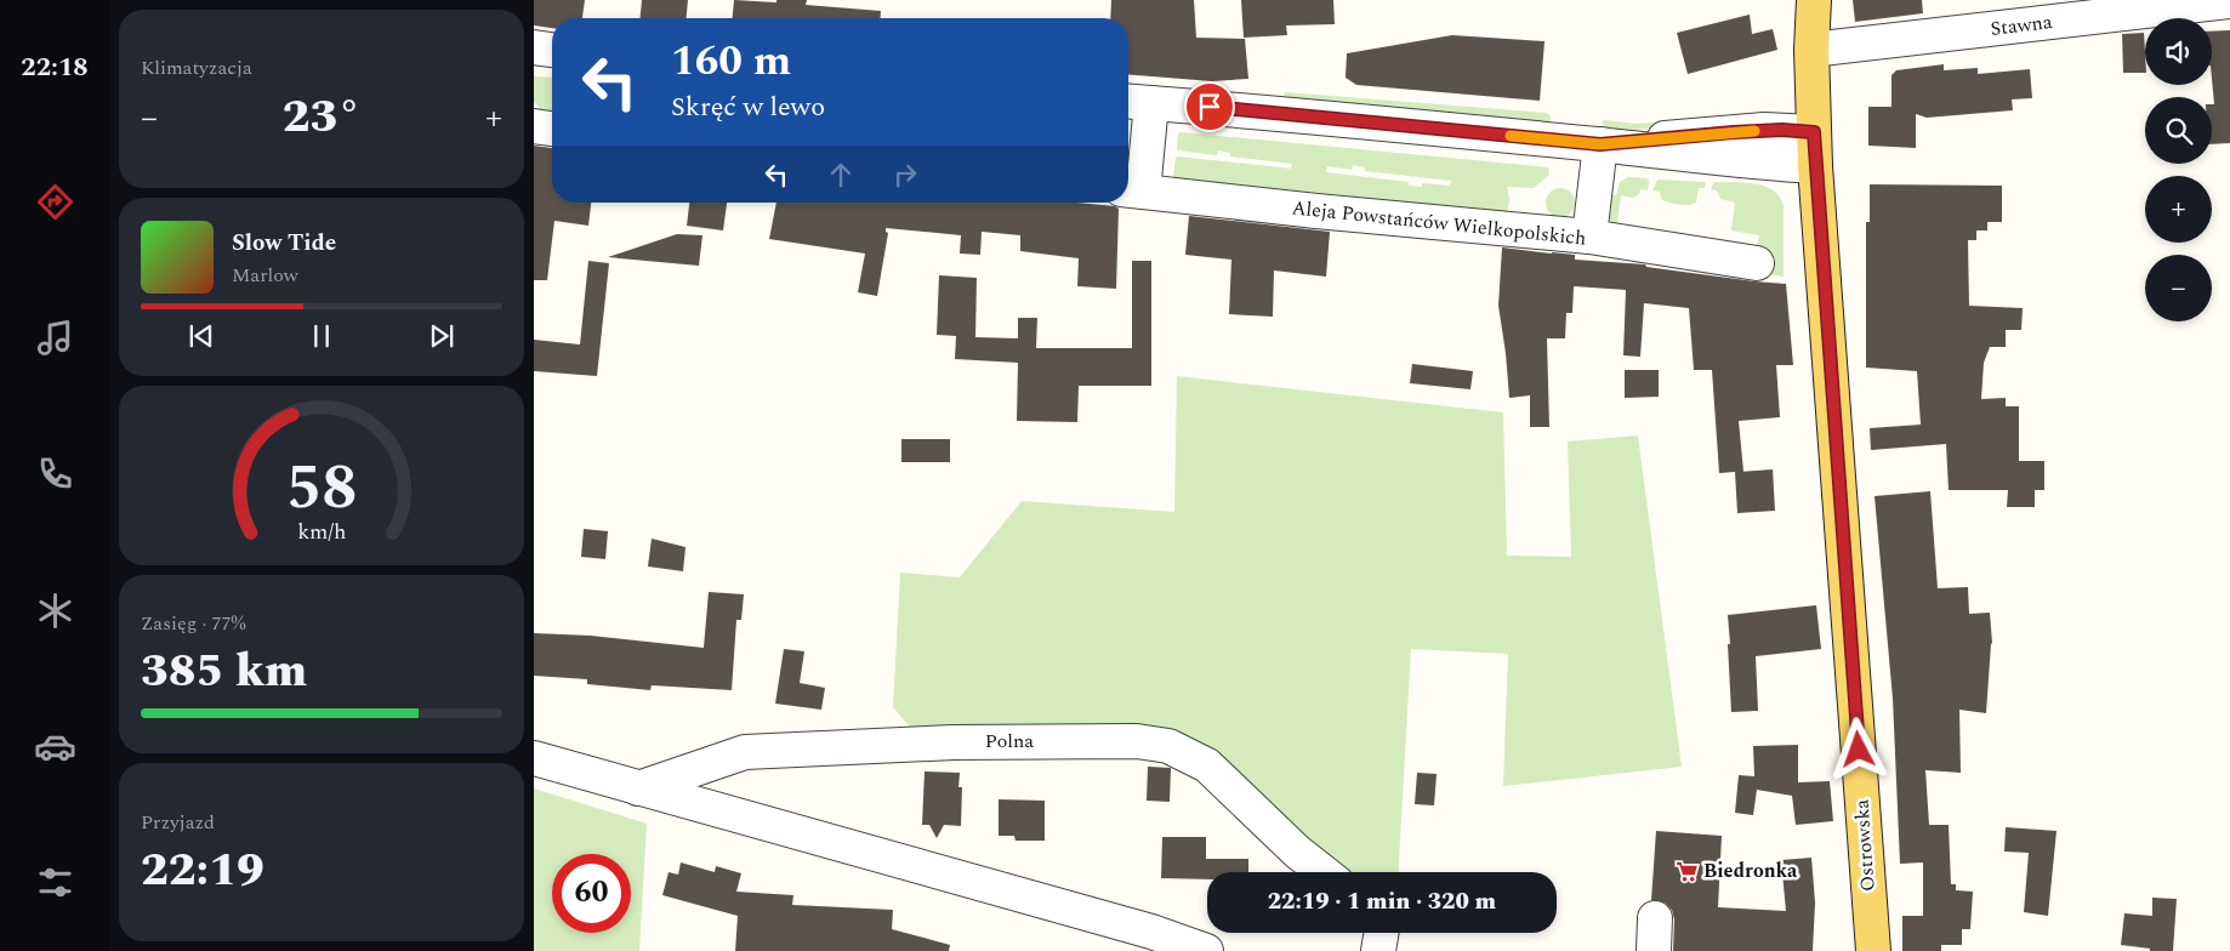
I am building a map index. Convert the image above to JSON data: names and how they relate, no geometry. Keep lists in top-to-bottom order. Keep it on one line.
{"streets":{"main road":["Ostrowska"],"street":["Stawna","Aleja Powstańców Wielkopolskich","Polna"]},"crossings":[["Stawna","Ostrowska"]],"places":{"supermarket":["Biedronka"]},"page":{"tabs":"22:18","tile":["Klimatyzacja",["Zasięg · 77%","385 km"],["Przyjazd","22:19"]],"map_buttons":["+","−"],"turn":["160 m","Skręć w lewo"],"heat":["−","23°","+"],"song":["Slow Tide","Marlow"],"limit":"60","trip":"22:19 · 1 min · 320 m","gauge":["58","km/h"]}}
